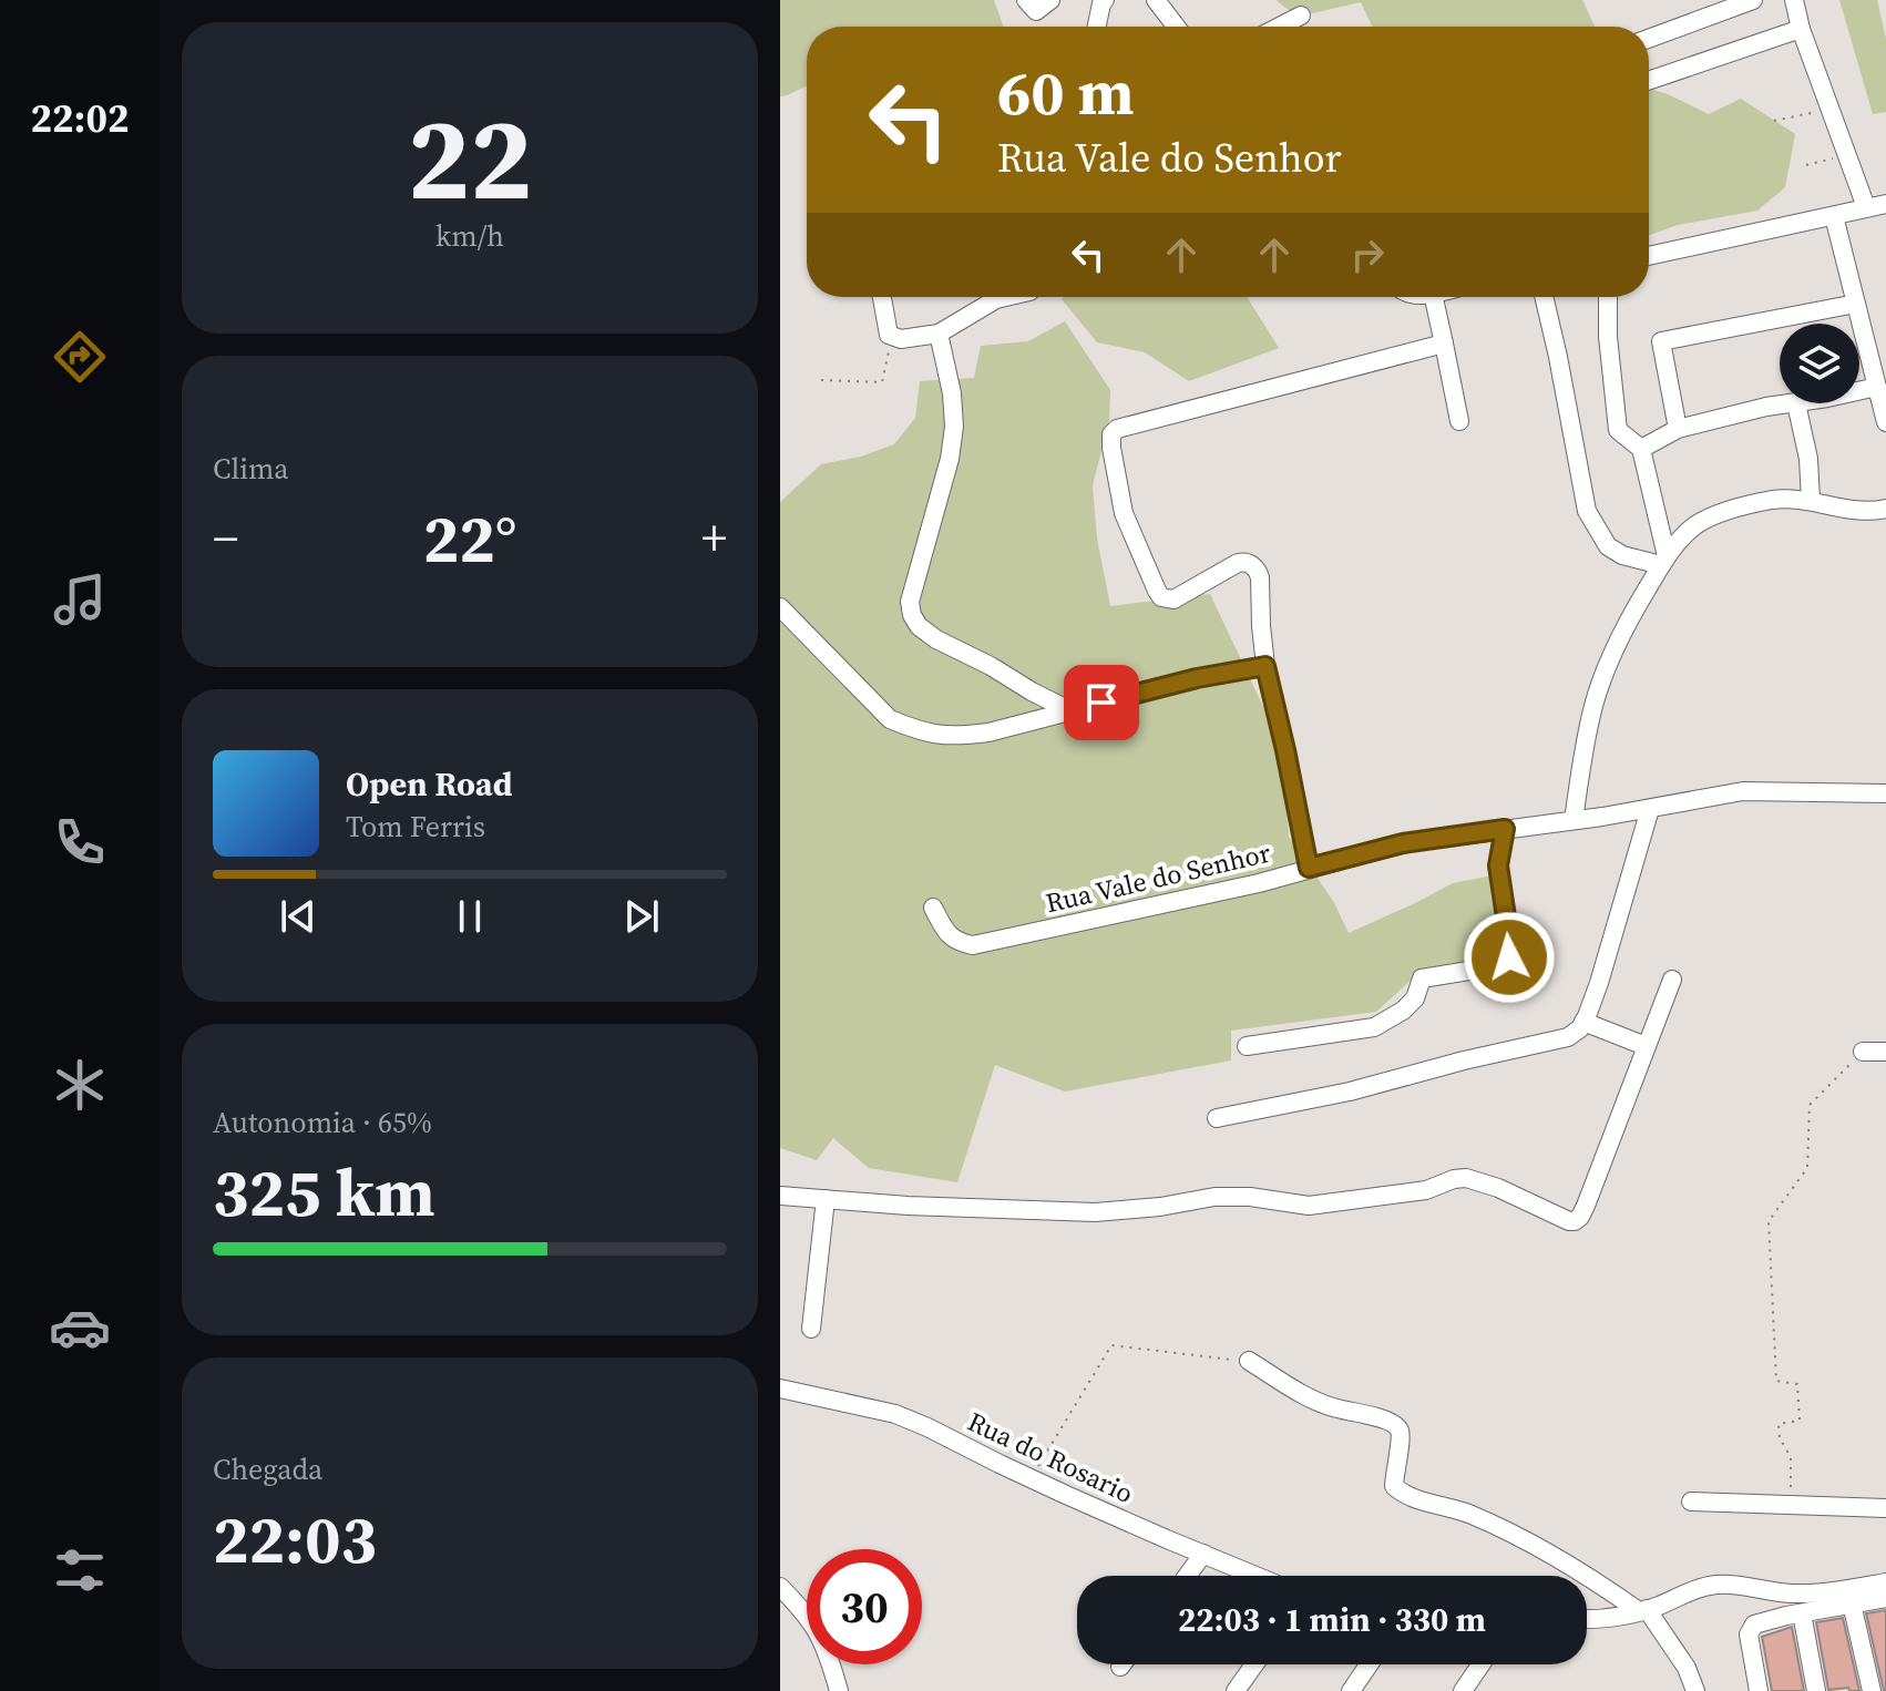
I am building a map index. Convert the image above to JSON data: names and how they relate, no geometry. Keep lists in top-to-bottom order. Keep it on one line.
{"streets":{"street":["Rua Vale do Senhor","Rua do Rosario"]},"page":{"tabs":"22:02","tile":[["22","km/h"],"Clima",["Autonomia · 65%","325 km"],["Chegada","22:03"]],"turn":["60 m","Rua Vale do Senhor"],"heat":["−","22°","+"],"song":["Open Road","Tom Ferris"],"limit":"30","trip":"22:03 · 1 min · 330 m"}}
